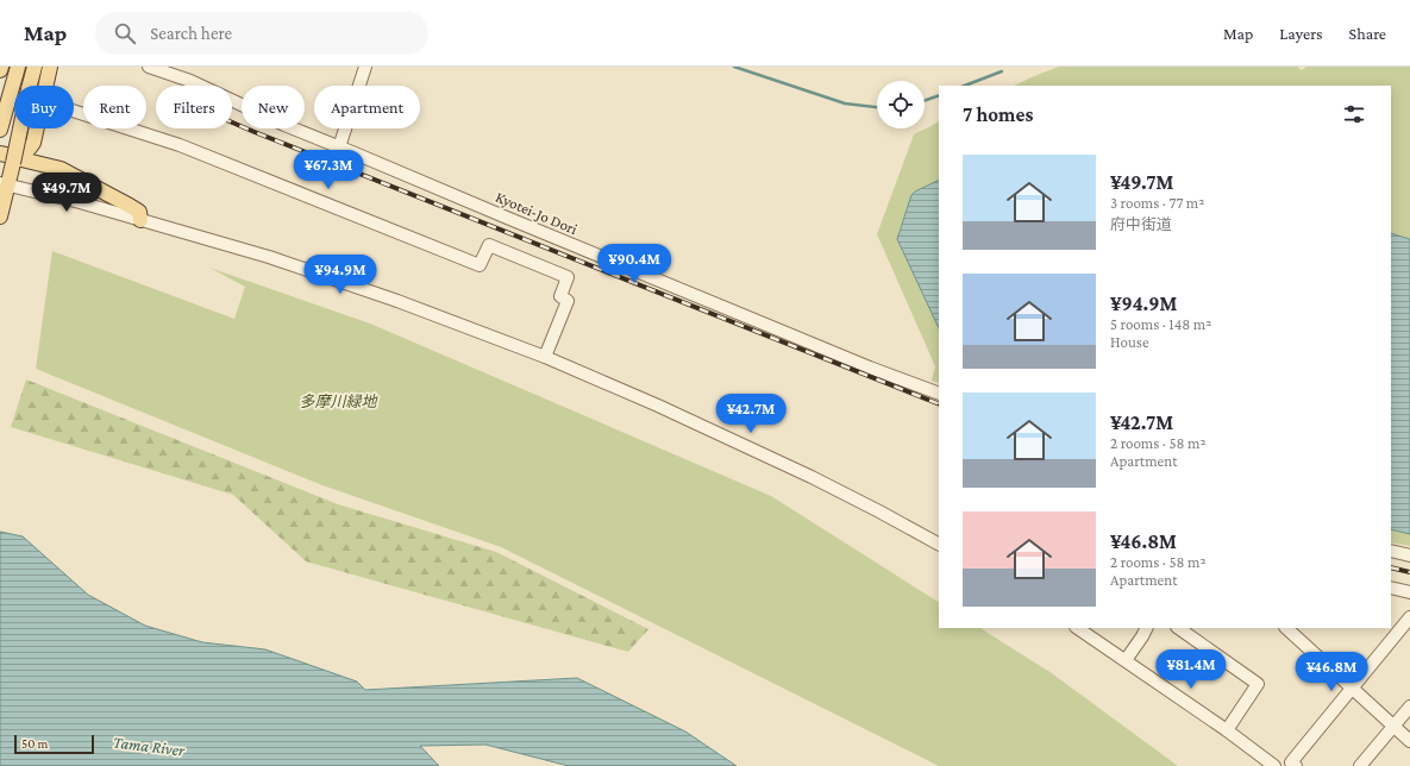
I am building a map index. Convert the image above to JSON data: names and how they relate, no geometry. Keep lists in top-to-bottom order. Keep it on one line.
{"streets":{"street":["Kyotei-Jo Dori"]},"water":["Tama River"],"parks":["多摩川緑地"],"scale_bar":"50 m","page":{"header":"Map","search":"Search here","nav":["Map","Layers","Share"],"chip":["Buy","Rent","Filters","New","Apartment"],"heading":"7 homes","list":[{"name":"¥49.7M","note":"3 rooms · 77 m² · 府中街道"},{"name":"¥94.9M","note":"5 rooms · 148 m² · House"},{"name":"¥42.7M","note":"2 rooms · 58 m² · Apartment"},{"name":"¥46.8M","note":"2 rooms · 58 m² · Apartment"}],"price":["¥67.3M","¥49.7M","¥90.4M","¥94.9M","¥42.7M","¥81.4M","¥46.8M"],"scale":"50 m"}}
